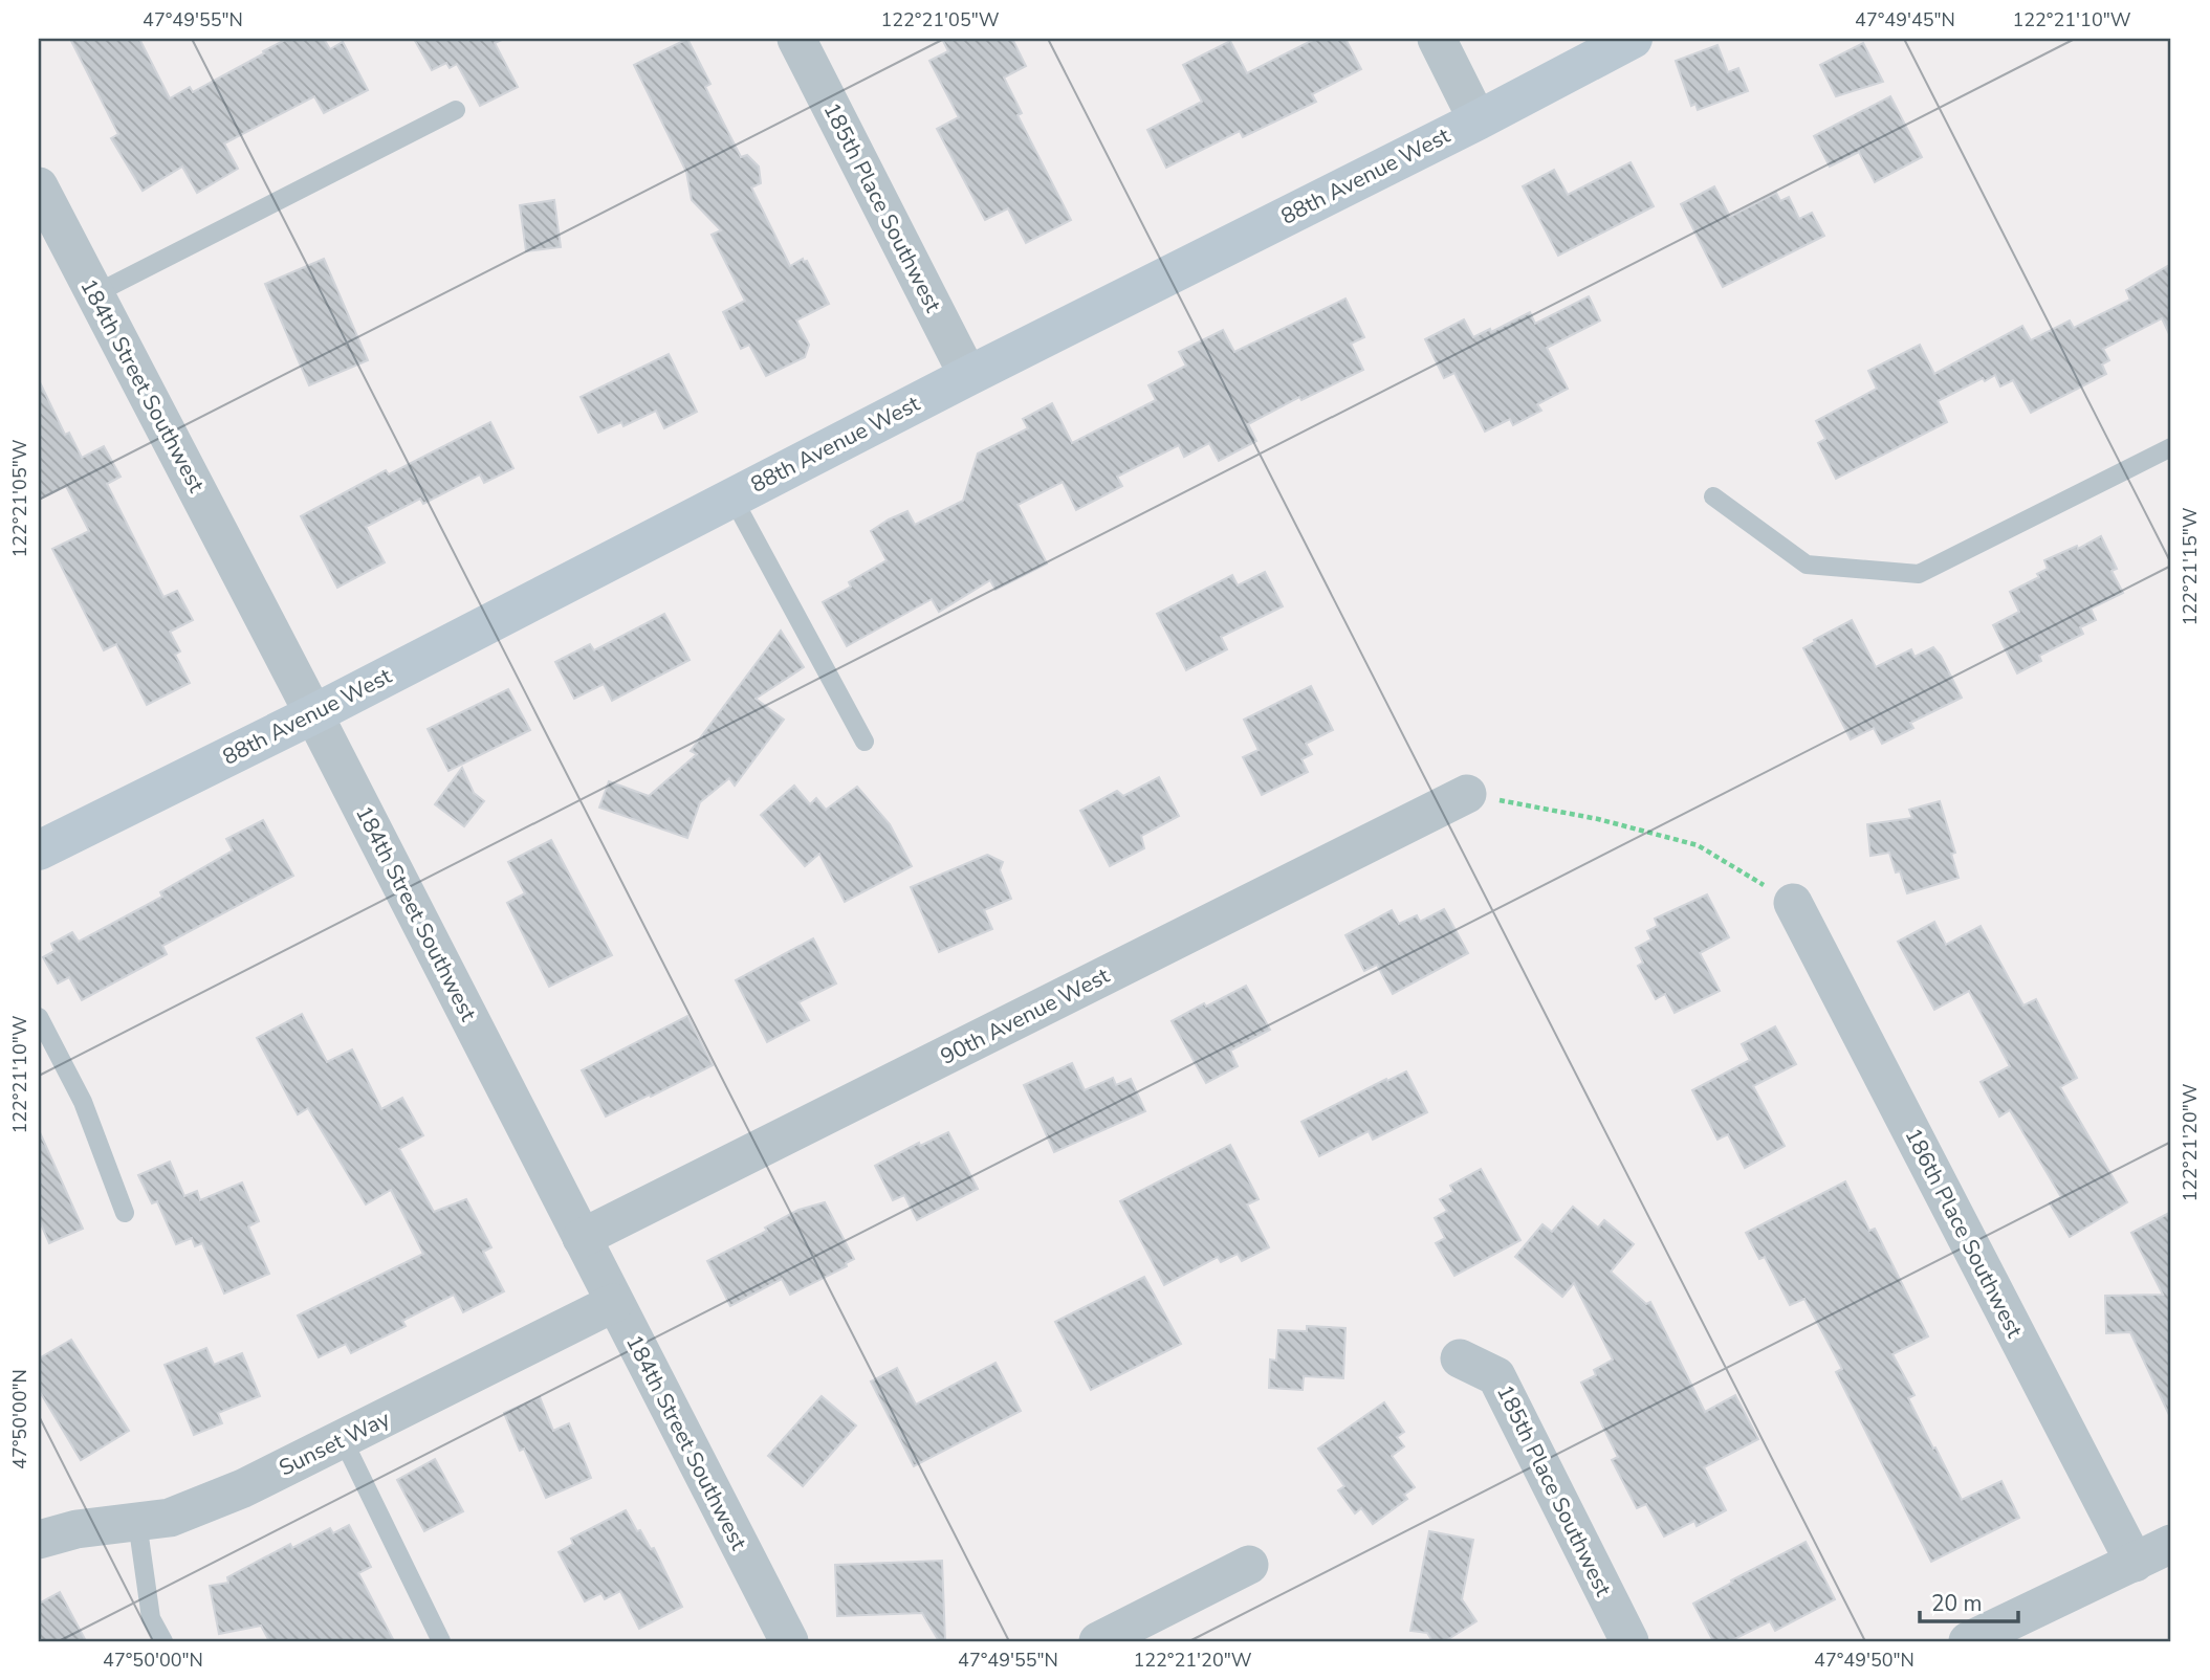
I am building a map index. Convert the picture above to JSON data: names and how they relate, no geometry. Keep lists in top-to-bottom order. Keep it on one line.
{"streets":{"street":["88th Avenue West","185th Place Southwest","184th Street Southwest","90th Avenue West","186th Place Southwest","Sunset Way"]},"crossings":[["88th Avenue West","185th Place Southwest"],["88th Avenue West","184th Street Southwest"],["184th Street Southwest","90th Avenue West"],["184th Street Southwest","Sunset Way"]],"scale_bar":"20 m","coordinates":["47°49'55\"N","122°21'05\"W","47°49'45\"N","122°21'10\"W","122°21'15\"W","122°21'20\"W","47°50'00\"N","47°49'50\"N"]}
